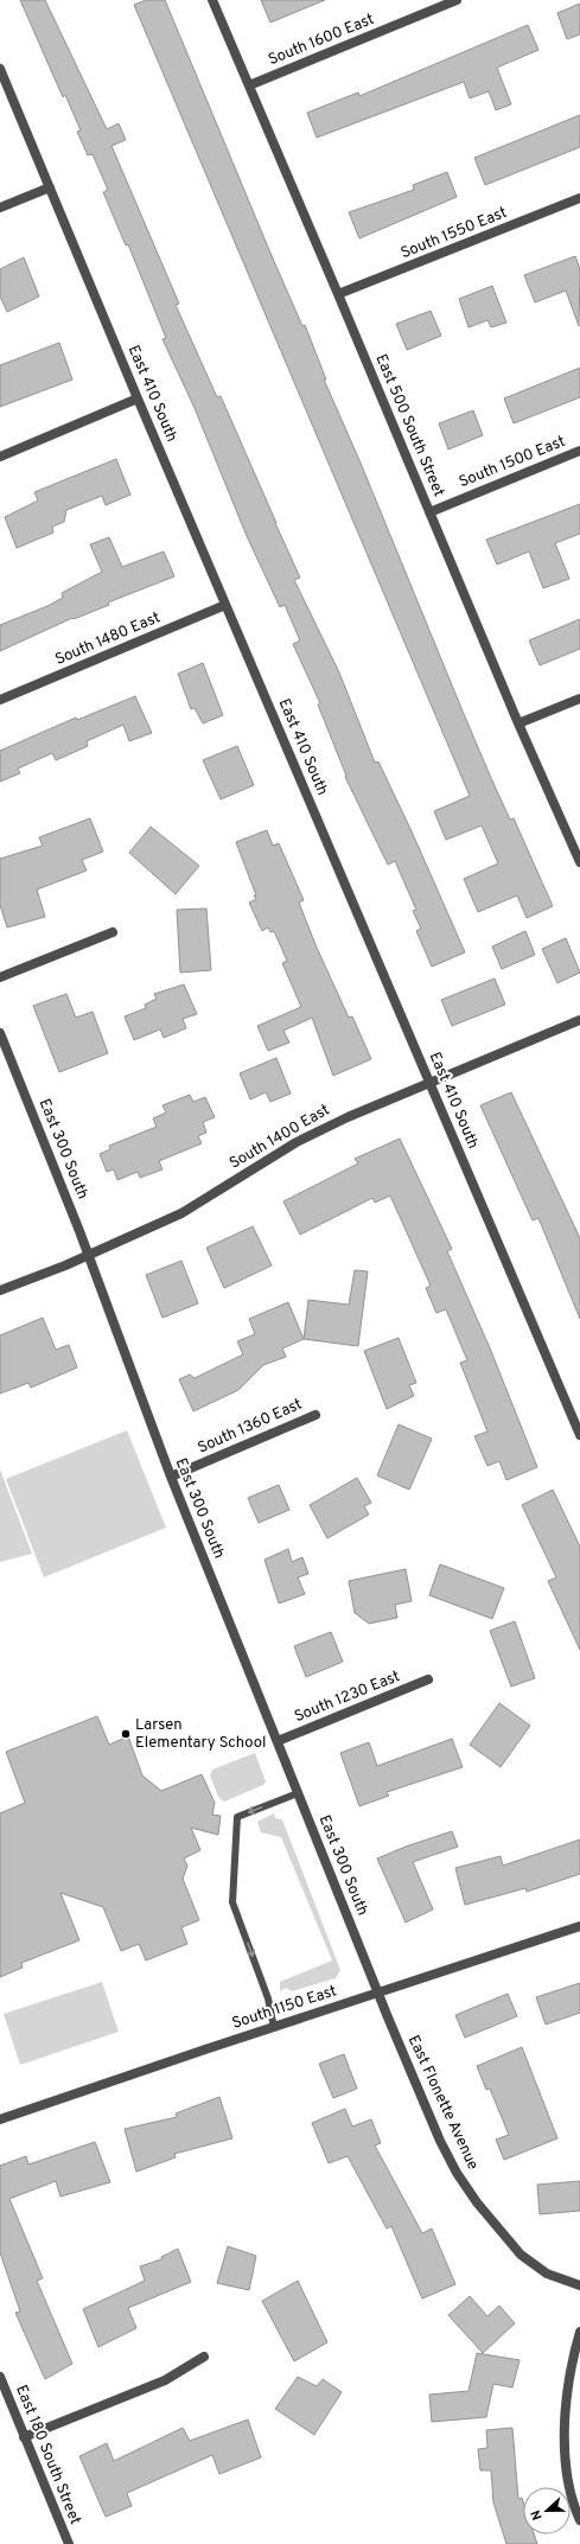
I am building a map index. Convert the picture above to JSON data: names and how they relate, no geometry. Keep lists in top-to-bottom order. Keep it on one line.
{"streets":{"street":["South 1600 East","South 1550 East","East 410 South","East 500 South Street","South 1500 East","South 1480 East","South 1400 East","East 300 South","South 1360 East","South 1230 East","South 1150 East","East Flonette Avenue","East 180 South Street"]},"crossings":[["South 1600 East","East 500 South Street"],["South 1550 East","East 500 South Street"],["East 410 South","South 1480 East"],["East 410 South","South 1400 East"],["East 500 South Street","South 1500 East"],["South 1400 East","East 300 South"],["East 300 South","South 1360 East"],["East 300 South","South 1230 East"],["East 300 South","South 1150 East"],["East 300 South","East Flonette Avenue"],["South 1150 East","East Flonette Avenue"]],"places":["Larsen Elementary School"],"north":"left"}
